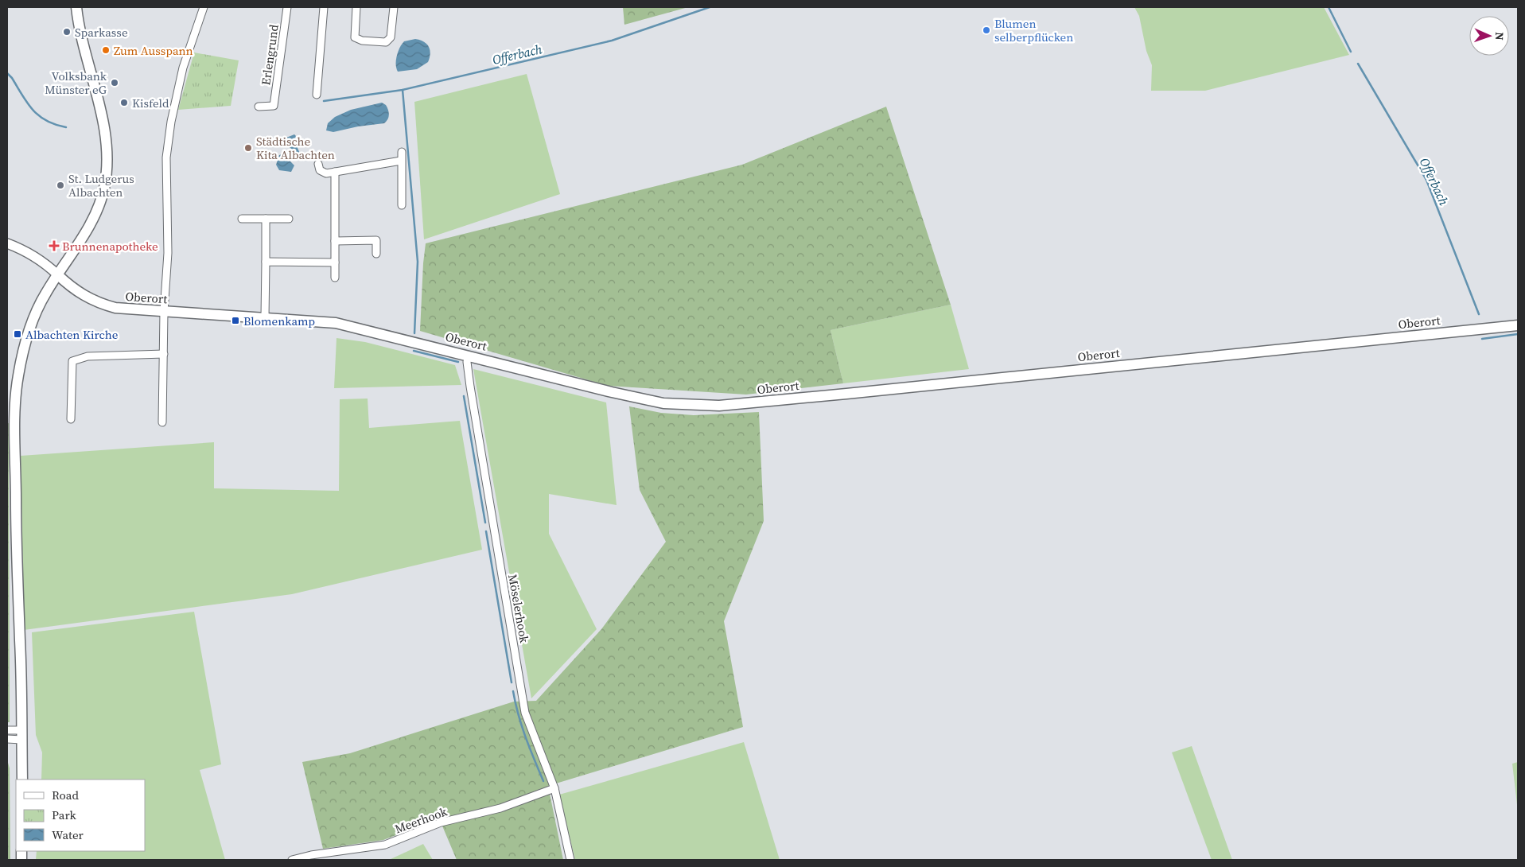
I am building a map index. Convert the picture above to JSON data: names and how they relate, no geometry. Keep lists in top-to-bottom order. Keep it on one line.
{"streets":{"main road":["Oberort"],"street":["Erlengrund","Möselerhook","Meerhook"]},"crossings":[["Oberort","Möselerhook"],["Möselerhook","Meerhook"]],"water":["Offerbach"],"places":{"other":["Blumen selberpflücken","Sparkasse","Zum Ausspann","Volksbank Münster eG","Kisfeld","Städtische Kita Albachten","St. Ludgerus Albachten"],"health":["Brunnenapotheke"],"transit":["Blomenkamp","Albachten Kirche"]},"legend":["Road","Park","Water"],"north":"right"}
